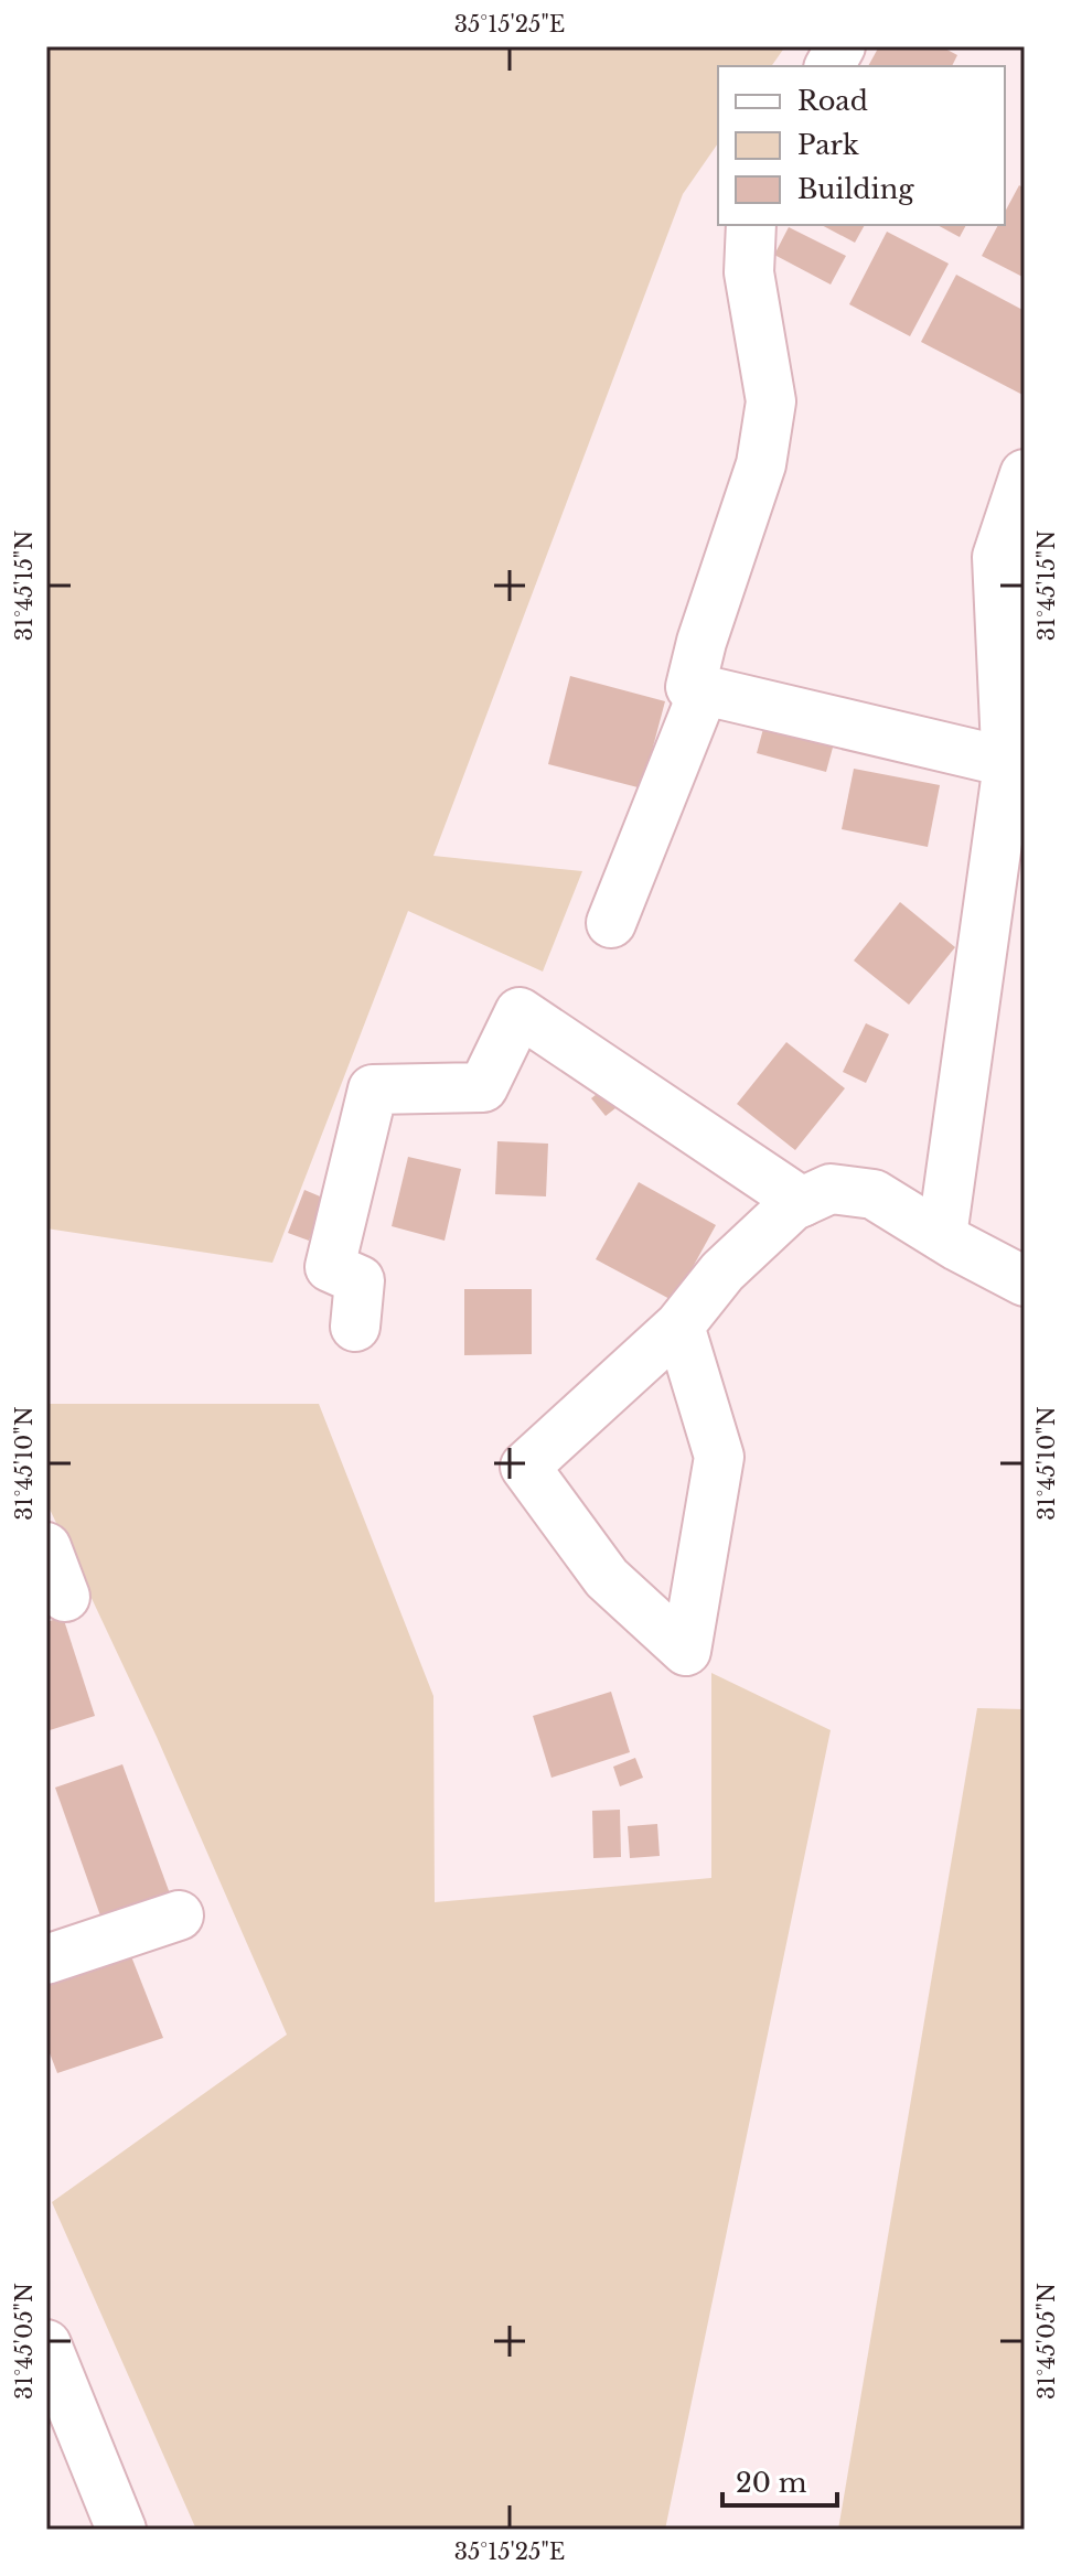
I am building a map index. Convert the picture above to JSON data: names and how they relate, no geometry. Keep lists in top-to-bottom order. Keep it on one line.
{"legend":["Road","Park","Building"],"scale_bar":"20 m","coordinates":["35°15'25\"E","31°45'15\"N","31°45'10\"N","31°45'05\"N"]}
